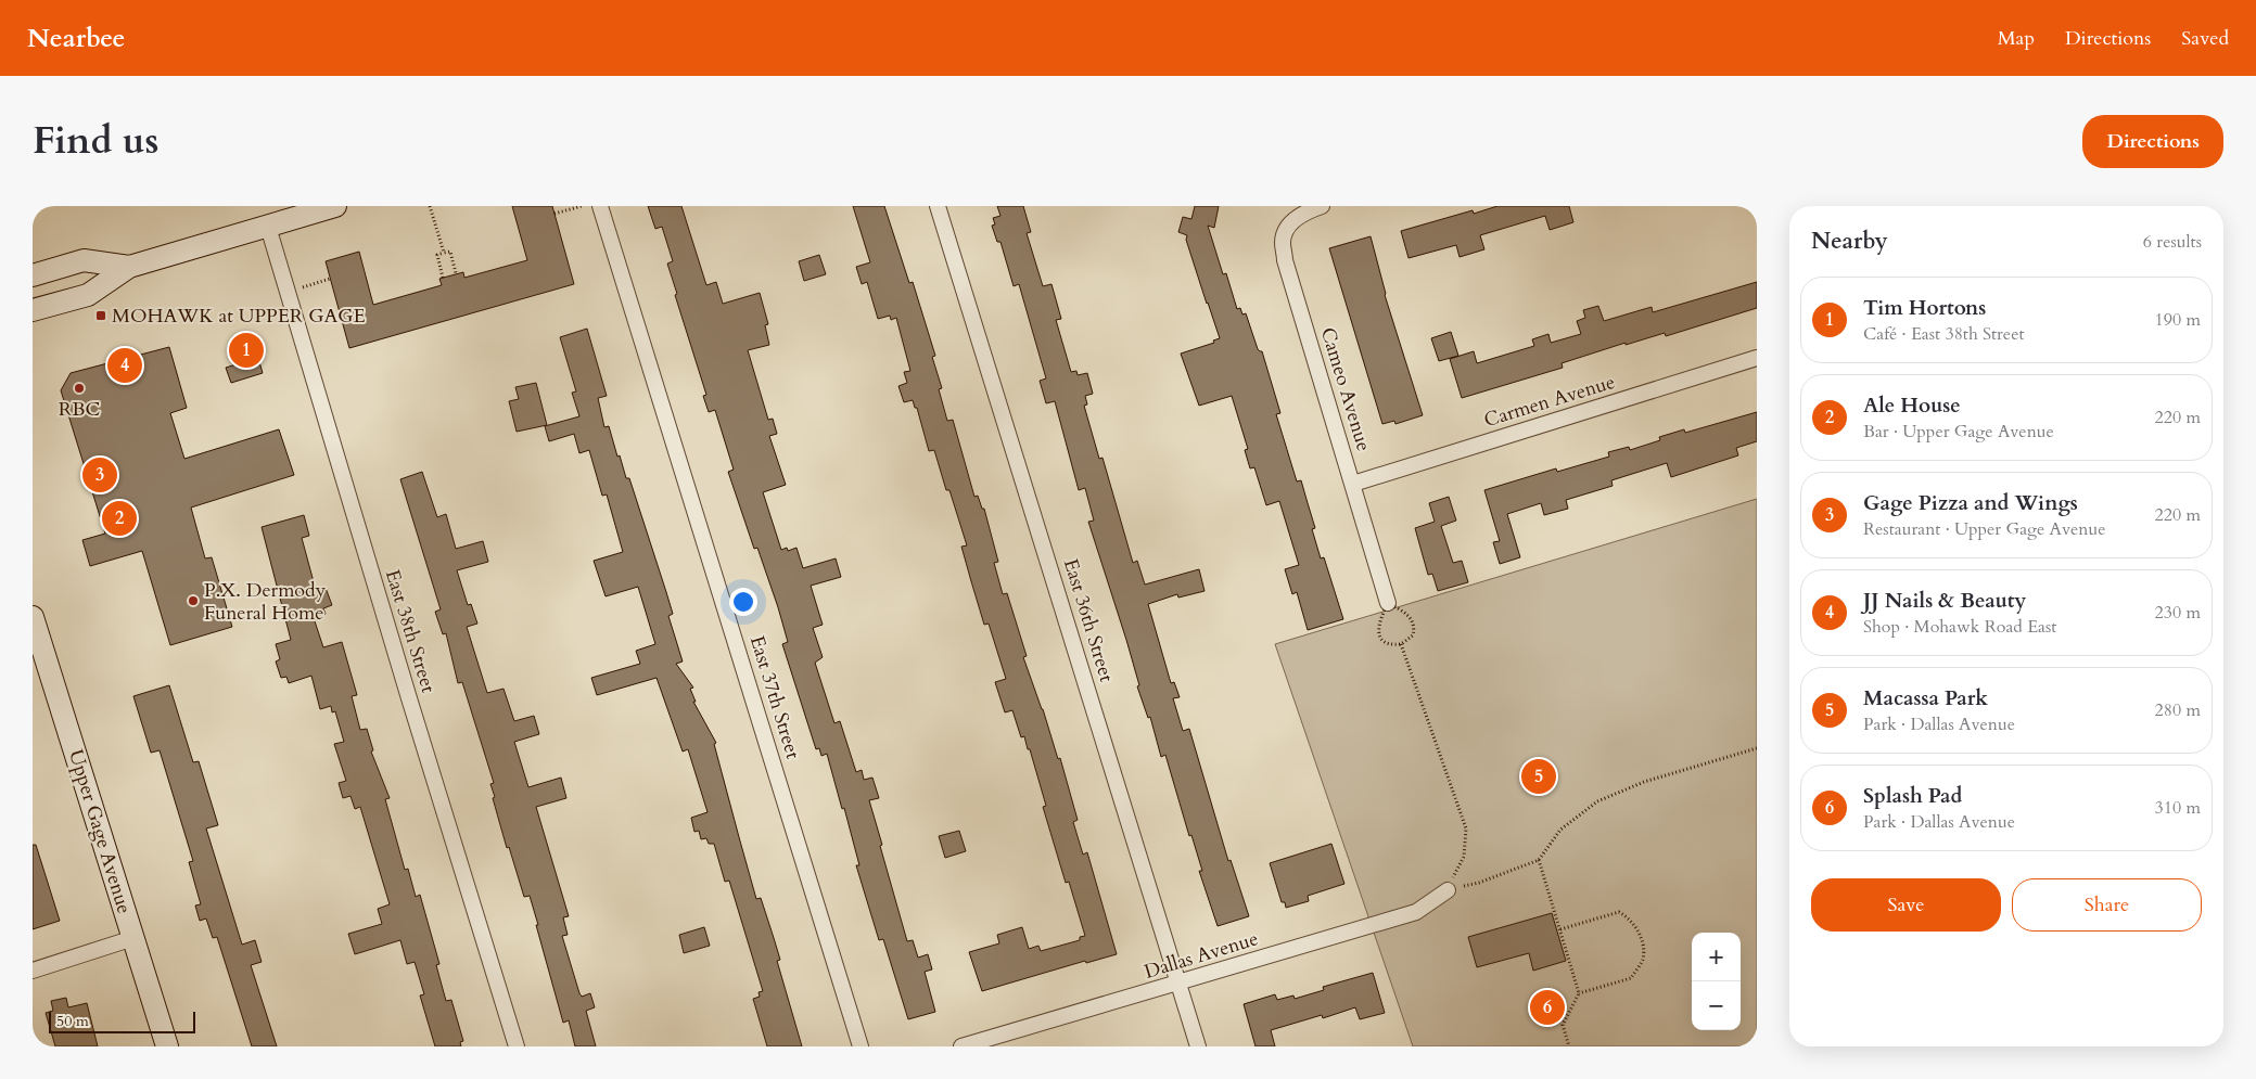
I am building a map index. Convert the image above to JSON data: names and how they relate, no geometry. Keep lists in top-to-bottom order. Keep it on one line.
{"streets":{"main road":["Upper Gage Avenue"],"street":["Cameo Avenue","Carmen Avenue","East 36th Street","East 38th Street","East 37th Street","Dallas Avenue"]},"crossings":[["Cameo Avenue","Carmen Avenue"],["East 36th Street","Dallas Avenue"]],"places":{"transit":["MOHAWK at UPPER GAGE"],"other":["RBC","P.X. Dermody Funeral Home"]},"scale_bar":"50 m","page":{"header":"Nearbee","nav":["Map","Directions","Saved"],"title":"Find us","buttons":["Directions",["Save","Share"]],"heading":["Nearby","6 results"],"list":[{"mark":"1","name":"Tim Hortons","note":"Café · East 38th Street","value":"190 m"},{"mark":"2","name":"Ale House","note":"Bar · Upper Gage Avenue","value":"220 m"},{"mark":"3","name":"Gage Pizza and Wings","note":"Restaurant · Upper Gage Avenue","value":"220 m"},{"mark":"4","name":"JJ Nails & Beauty","note":"Shop · Mohawk Road East","value":"230 m"},{"mark":"5","name":"Macassa Park","note":"Park · Dallas Avenue","value":"280 m"},{"mark":"6","name":"Splash Pad","note":"Park · Dallas Avenue","value":"310 m"}],"pins":["1","4","3","2","5","6"],"map_buttons":["+","−"],"scale":"50 m"}}
